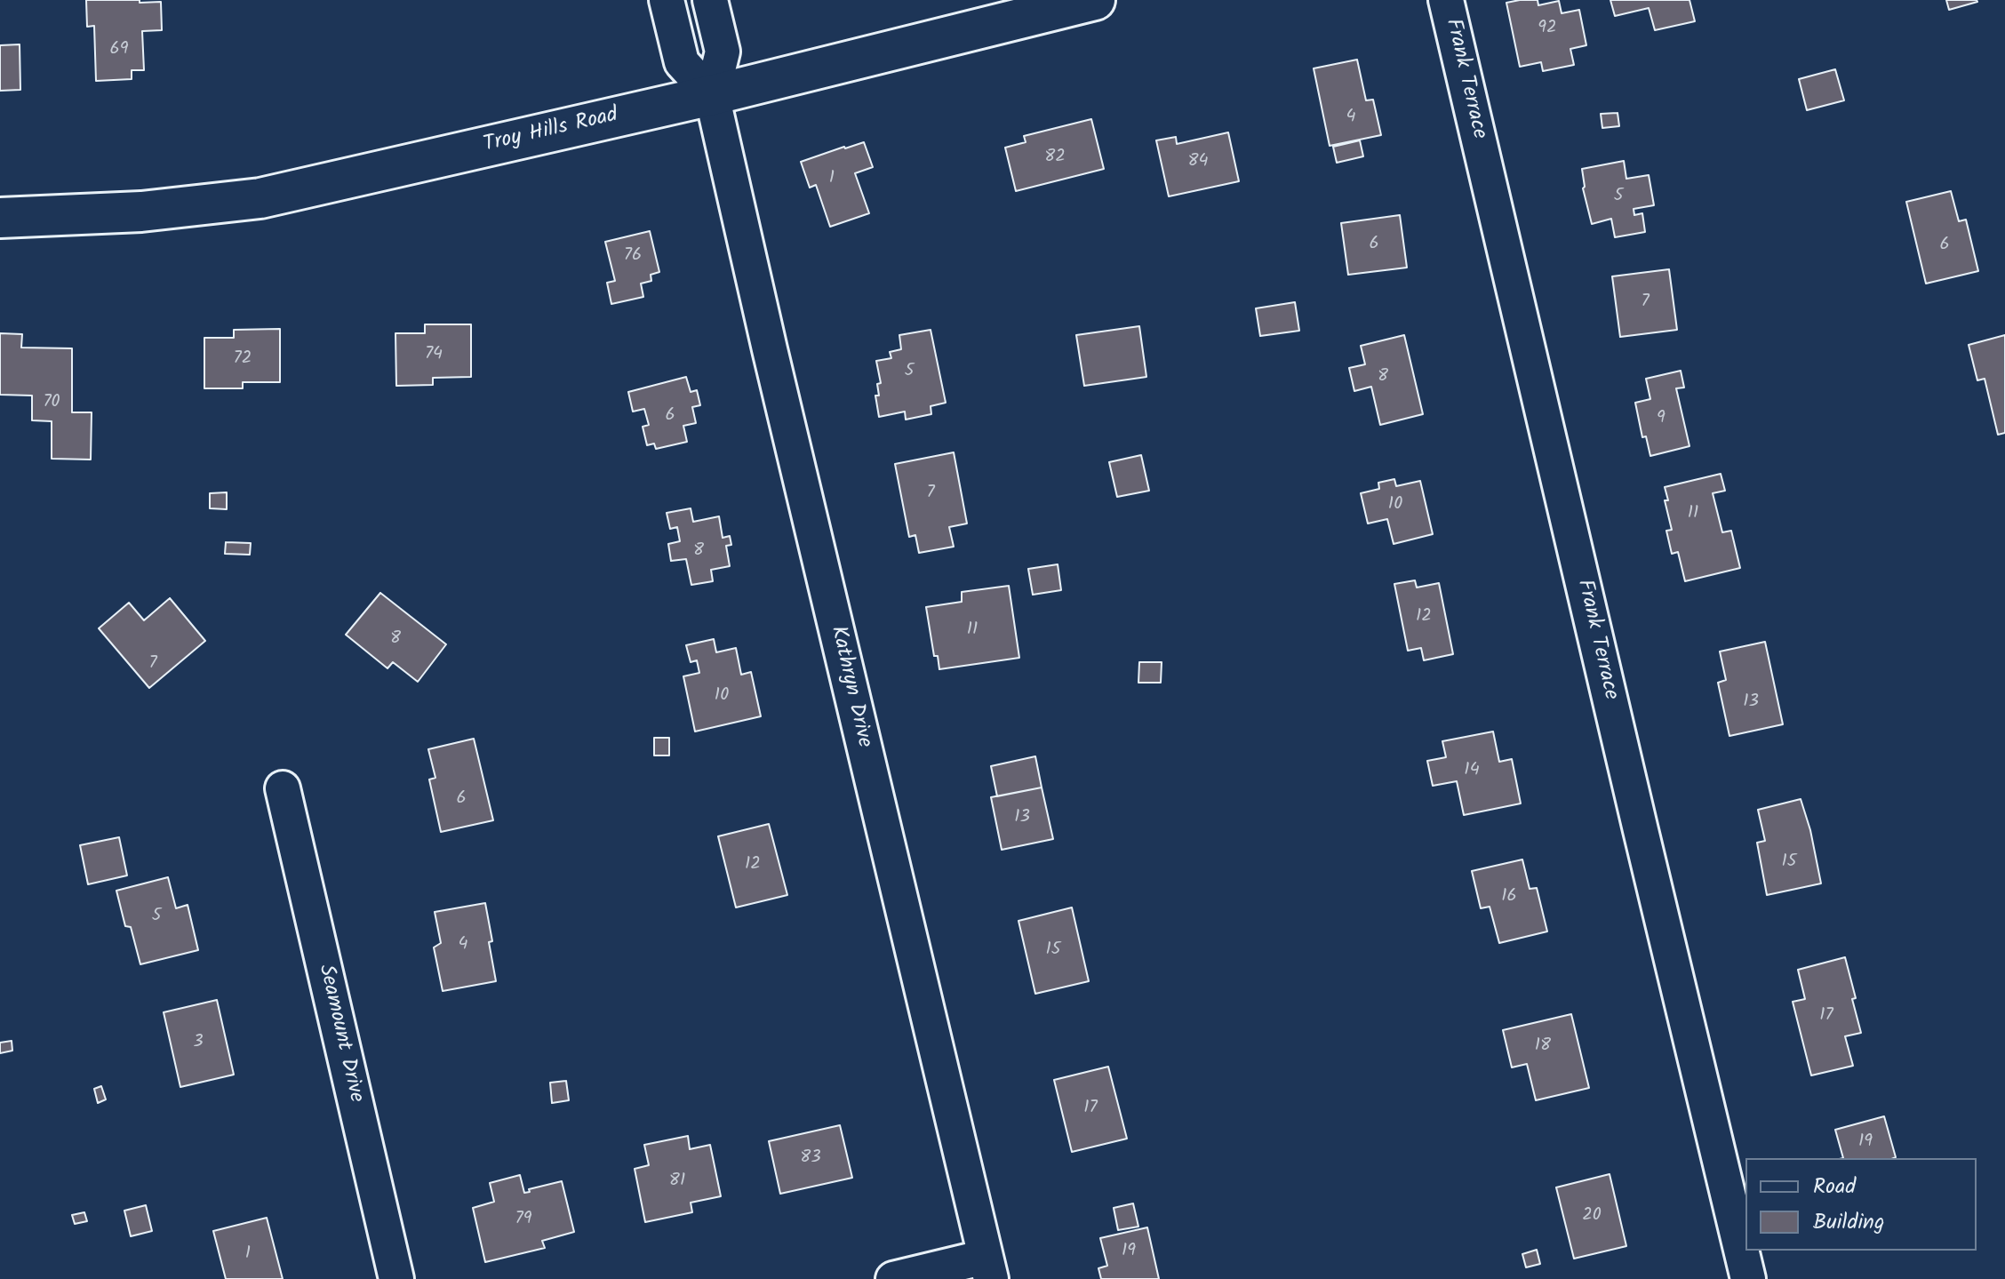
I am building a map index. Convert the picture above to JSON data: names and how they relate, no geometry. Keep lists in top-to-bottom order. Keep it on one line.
{"streets":{"main road":["Troy Hills Road"],"street":["Frank Terrace","Kathryn Drive","Seamount Drive"]},"crossings":[["Troy Hills Road","Kathryn Drive"]],"house_numbers":["92","69","4","82","84","1","5","6","6","76","7","74","72","5","8","70","6","9","7","10","11","8","12","11","8","7","10","13","14","6","13","15","12","16","5","4","15","17","3","18","17","19","83","81","20","79","19","1"],"legend":["Road","Building"]}
